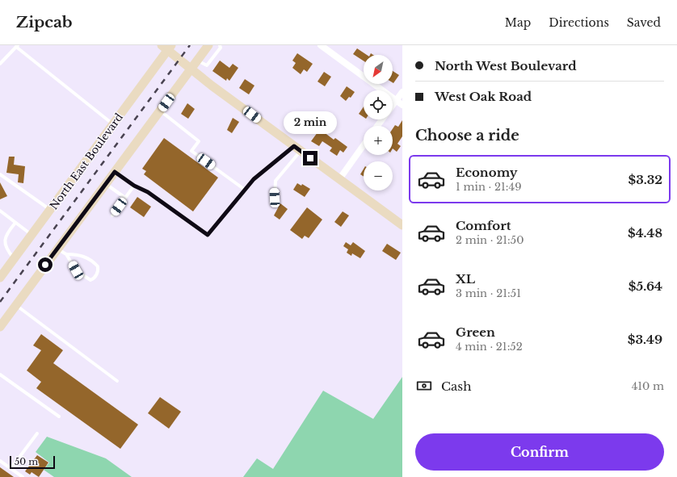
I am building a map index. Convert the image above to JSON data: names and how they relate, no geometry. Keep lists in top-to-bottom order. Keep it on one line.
{"streets":{"main road":["North East Boulevard"]},"scale_bar":"50 m","north":"bottom left","page":{"header":"Zipcab","nav":["Map","Directions","Saved"],"banner":["North West Boulevard","West Oak Road"],"map_buttons":["+","−"],"bubble":"2 min","heading":"Choose a ride","list":[{"name":"Economy","note":"1 min · 21:49","value":"$3.32"},{"name":"Comfort","note":"2 min · 21:50","value":"$4.48"},{"name":"XL","note":"3 min · 21:51","value":"$5.64"},{"name":"Green","note":"4 min · 21:52","value":"$3.49"}],"pay":["Cash","410 m"],"buttons":"Confirm","scale":"50 m"}}
